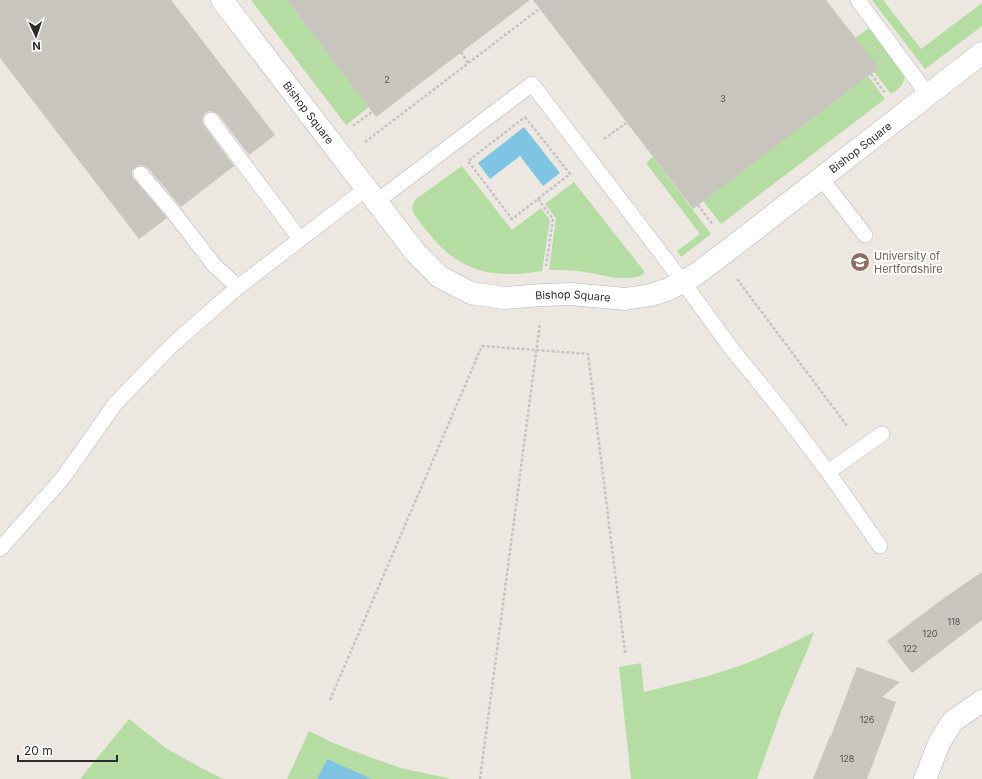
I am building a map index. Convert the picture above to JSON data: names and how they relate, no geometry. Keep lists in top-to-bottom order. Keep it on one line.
{"streets":{"street":["Bishop Square"]},"places":{"school or university":["University of Hertfordshire"]},"house_numbers":["2","3","118","120","122","126","128"],"scale_bar":"20 m","north":"bottom"}
